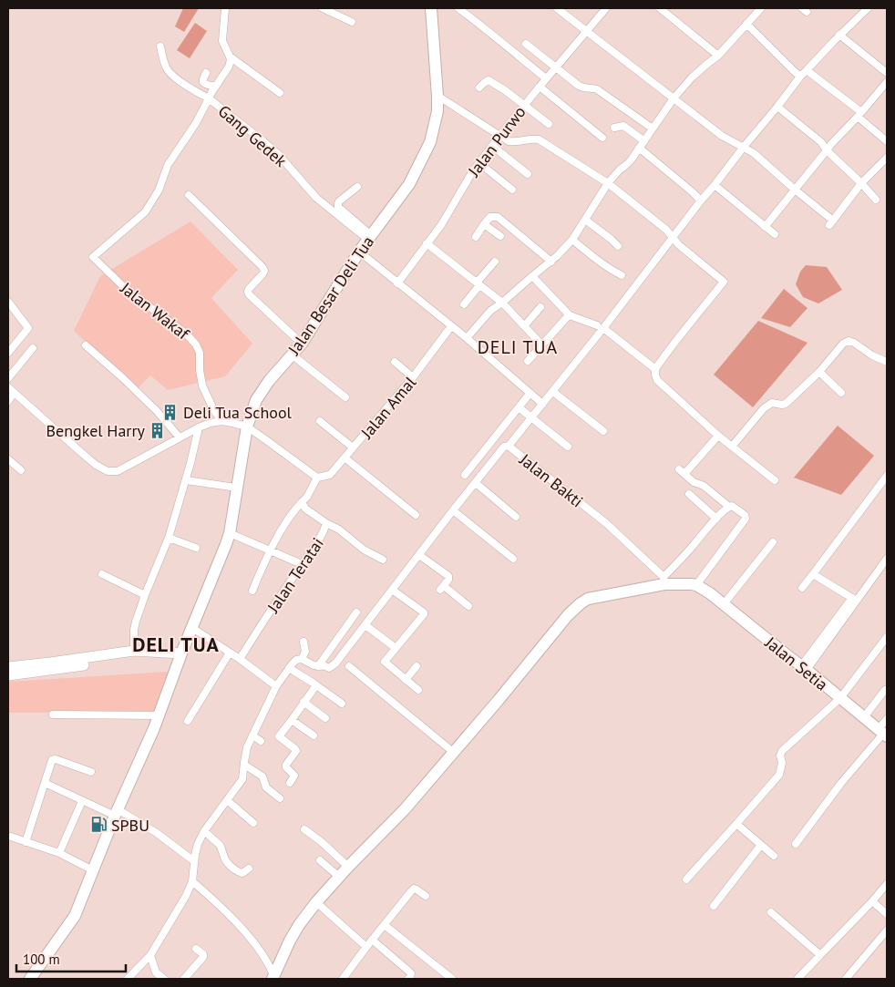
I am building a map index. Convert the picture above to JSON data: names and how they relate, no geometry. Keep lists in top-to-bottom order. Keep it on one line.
{"streets":{"main road":["Jalan Besar Deli Tua","Jalan Setia"],"street":["Gang Gedek","Jalan Purwo","Jalan Wakaf","Jalan Amal","Jalan Bakti","Jalan Teratai"]},"crossings":[["Gang Gedek","Jalan Besar Deli Tua"],["Gang Gedek","Jalan Wakaf"]],"districts":["DELI TUA","DELI TUA"],"places":{"building":["Deli Tua School","Bengkel Harry"],"fuel station":["SPBU"]},"scale_bar":"100 m"}
